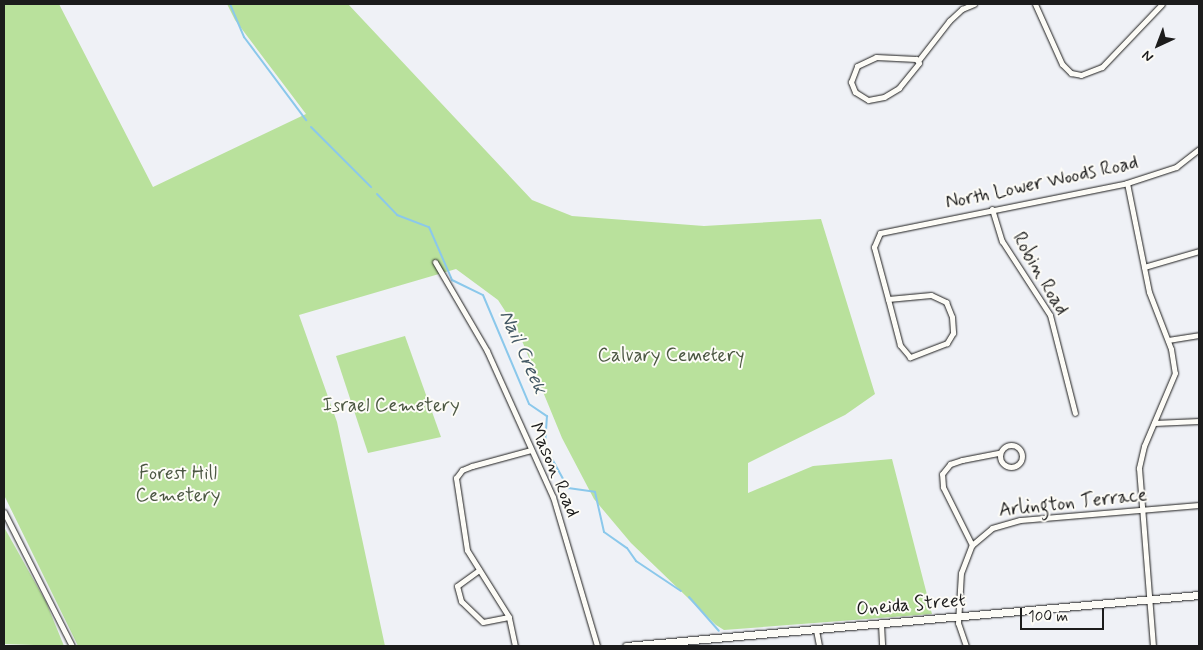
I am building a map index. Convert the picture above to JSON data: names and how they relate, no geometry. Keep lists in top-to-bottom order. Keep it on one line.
{"streets":{"street":["North Lower Woods Road","Robin Road","Mason Road","Arlington Terrace","Oneida Street"]},"crossings":[["North Lower Woods Road","Robin Road"],["Arlington Terrace","Oneida Street"]],"water":["Nail Creek"],"parks":["Calvary Cemetery","Israel Cemetery","Forest Hill Cemetery"],"scale_bar":"100 m","north":"bottom left"}
